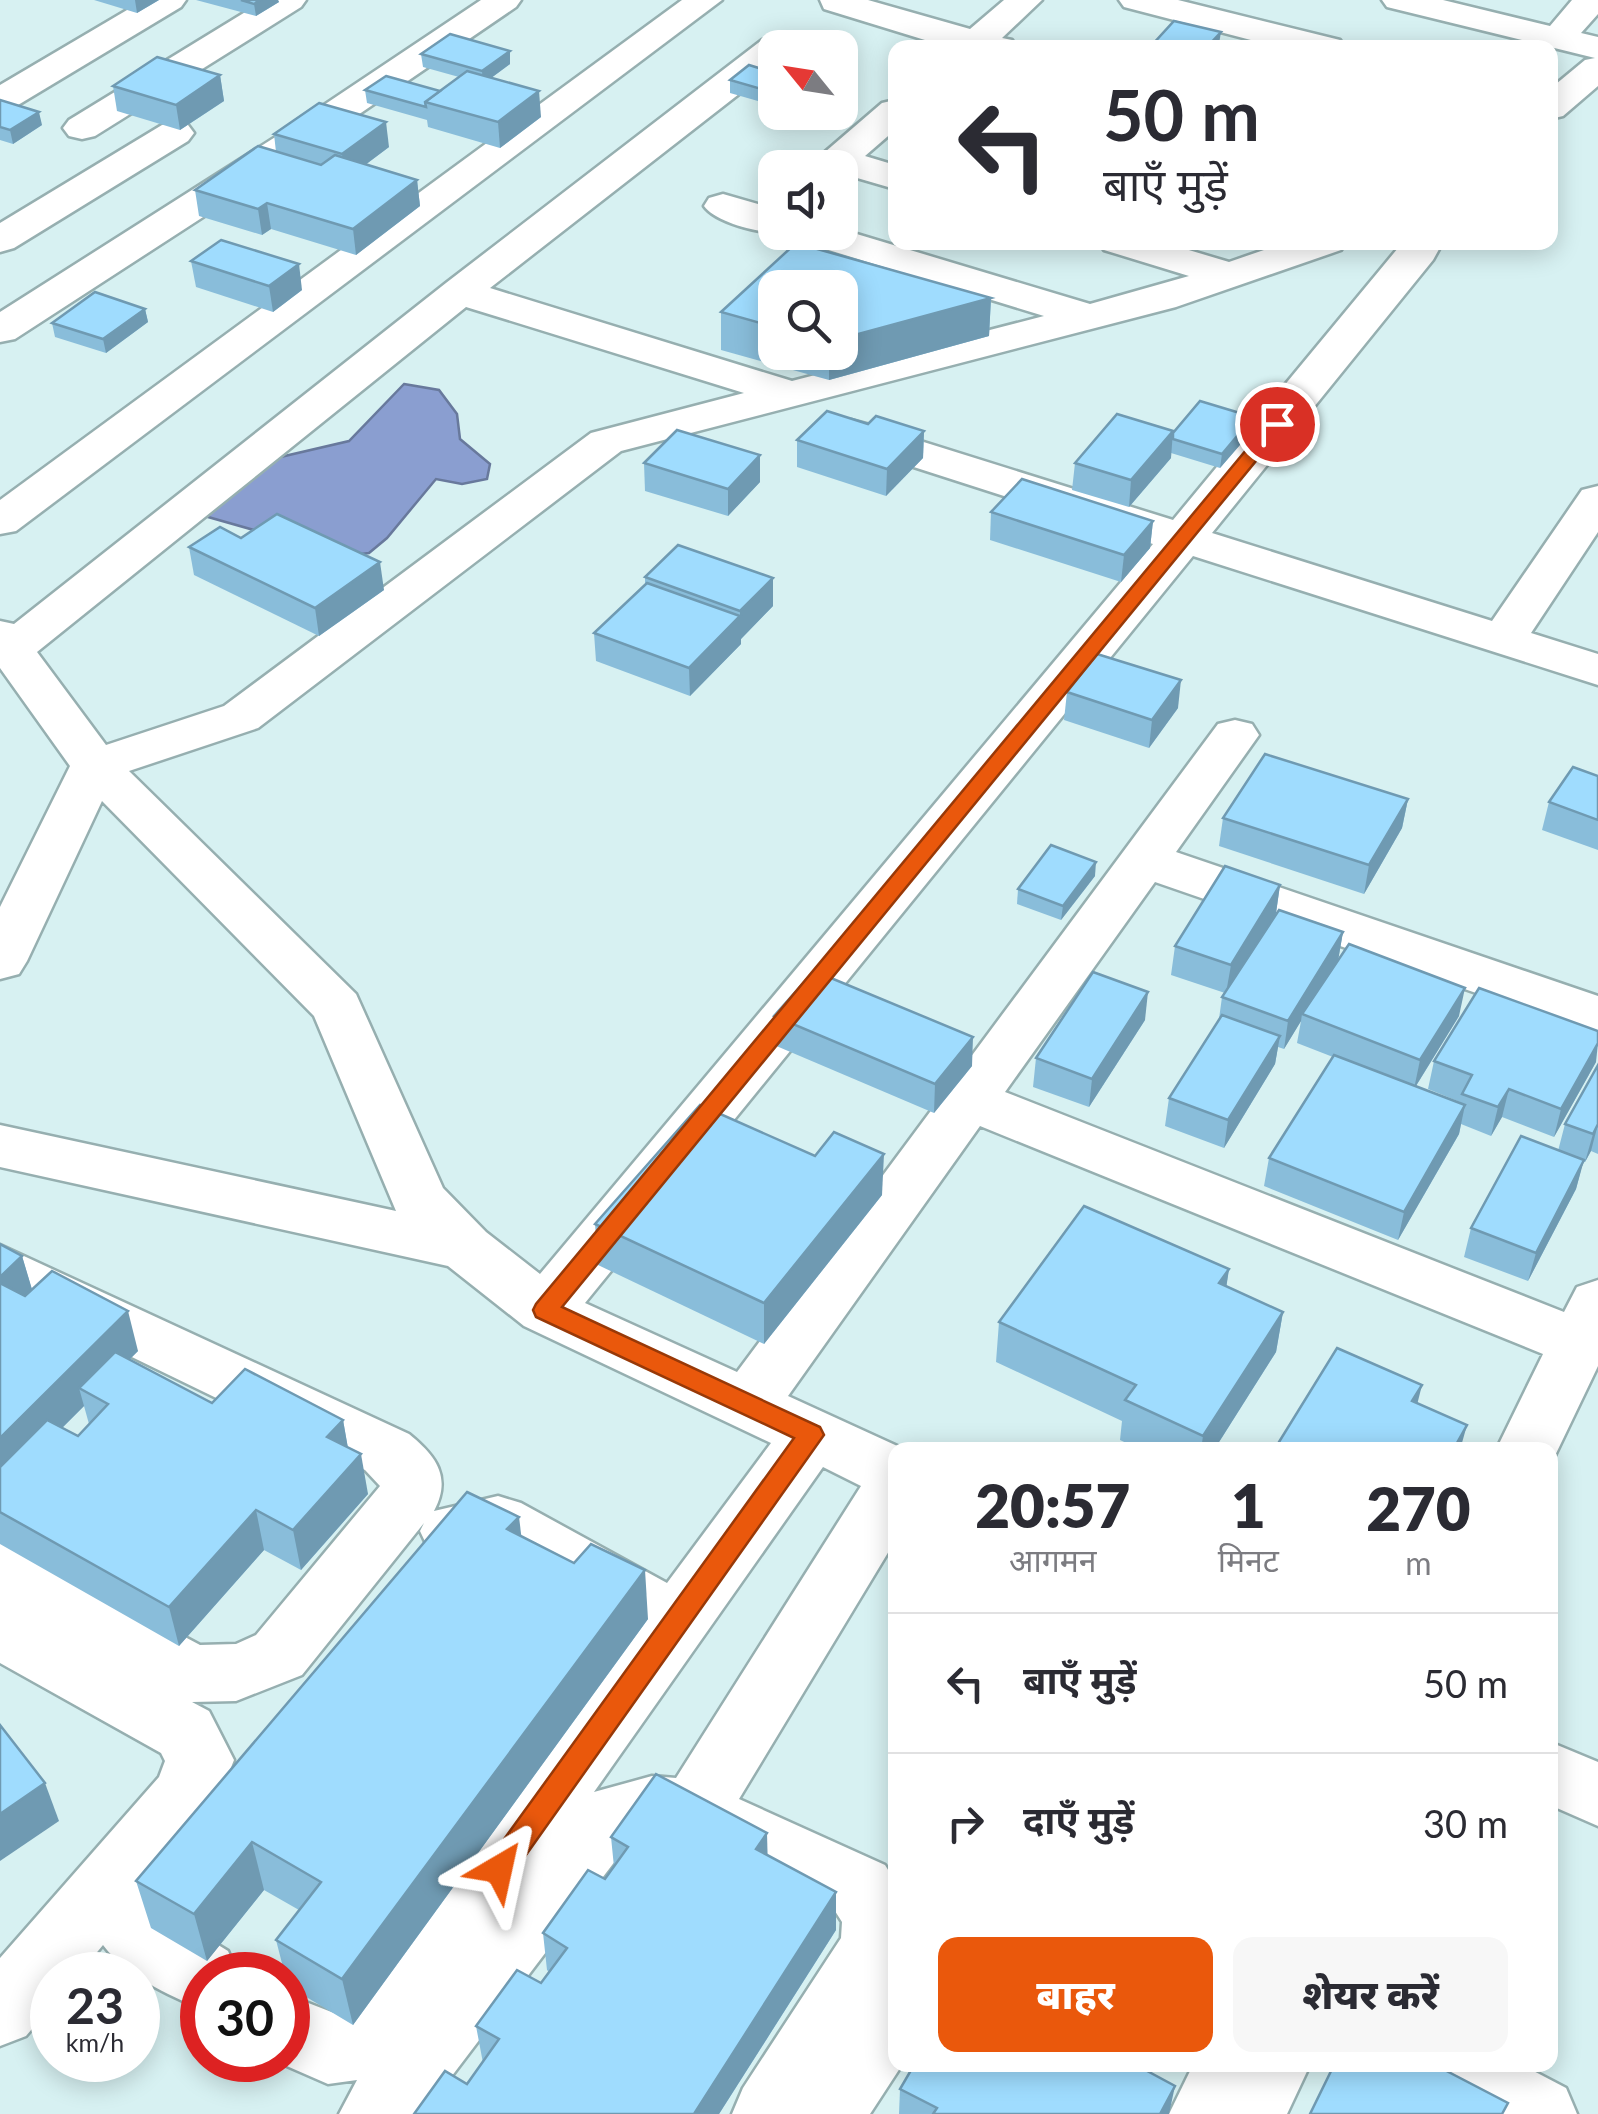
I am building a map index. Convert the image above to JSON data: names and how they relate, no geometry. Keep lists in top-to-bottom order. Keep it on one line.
{"north":"top left","page":{"turn":["50 m","बाएँ मुड़ें"],"eta":["20:57","आगमन","1","मिनट","270","m"],"list":[{"name":"बाएँ मुड़ें","value":"50 m"},{"name":"दाएँ मुड़ें","value":"30 m"}],"buttons":["बाहर","शेयर करें"],"speed":"23 km/h","limit":"30"}}
